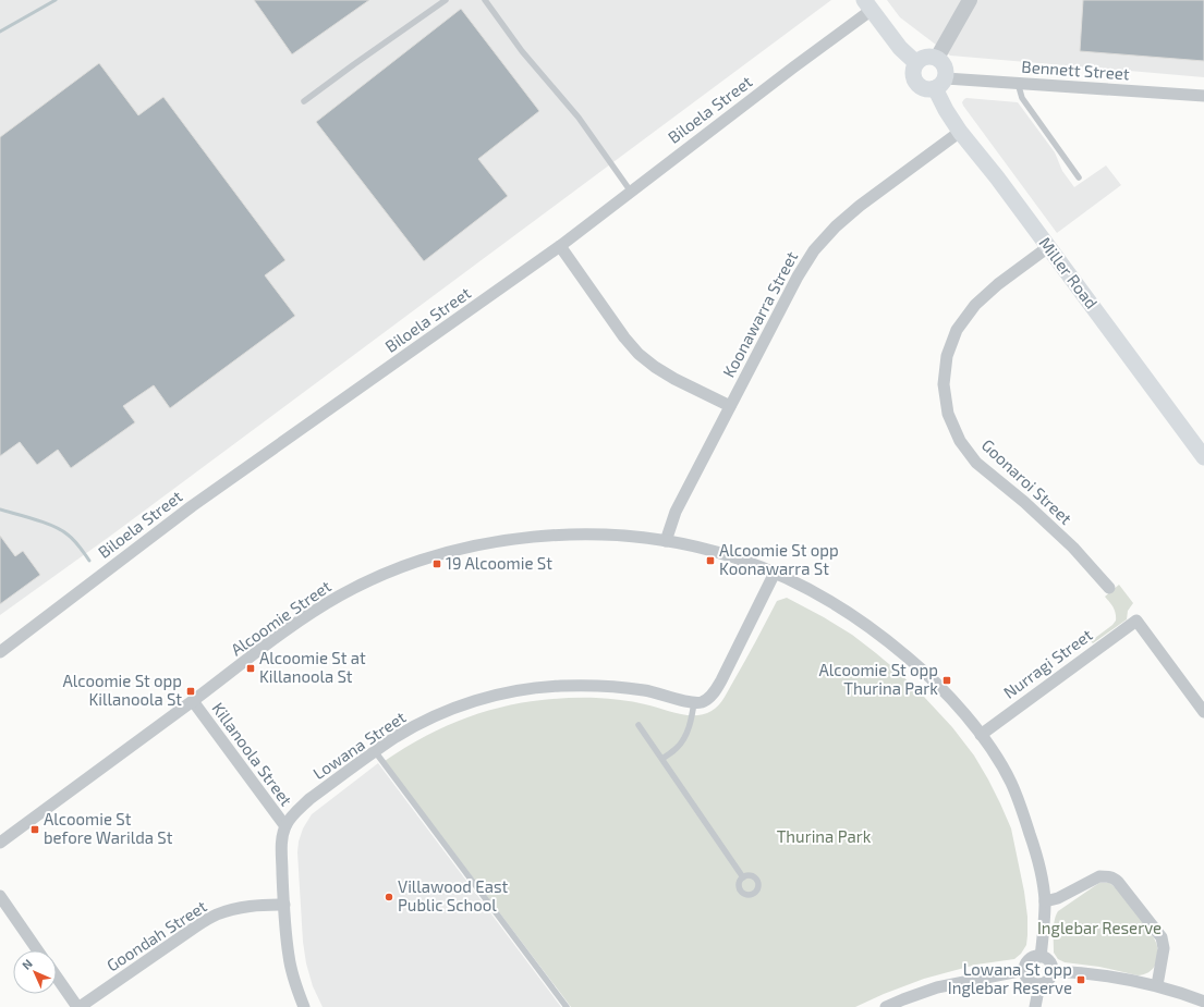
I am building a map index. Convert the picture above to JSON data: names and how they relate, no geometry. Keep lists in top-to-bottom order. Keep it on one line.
{"streets":{"main road":["Miller Road"],"street":["Bennett Street","Biloela Street","Koonawarra Street","Goonaroi Street","Alcoomie Street","Nurragi Street","Lowana Street","Killanoola Street","Goondah Street"]},"crossings":[["Bennett Street","Miller Road"],["Miller Road","Koonawarra Street"],["Miller Road","Goonaroi Street"],["Koonawarra Street","Alcoomie Street"],["Alcoomie Street","Nurragi Street"],["Alcoomie Street","Killanoola Street"],["Lowana Street","Killanoola Street"],["Lowana Street","Goondah Street"]],"parks":["Thurina Park","Inglebar Reserve"],"places":{"transit":["Alcoomie St opp Koonawarra St","19 Alcoomie St","Alcoomie St at Killanoola St","Alcoomie St opp Thurina Park","Alcoomie St opp Killanoola St","Alcoomie St before Warilda St","Lowana St opp Inglebar Reserve"],"other":["Villawood East Public School"]},"north":"top left"}
